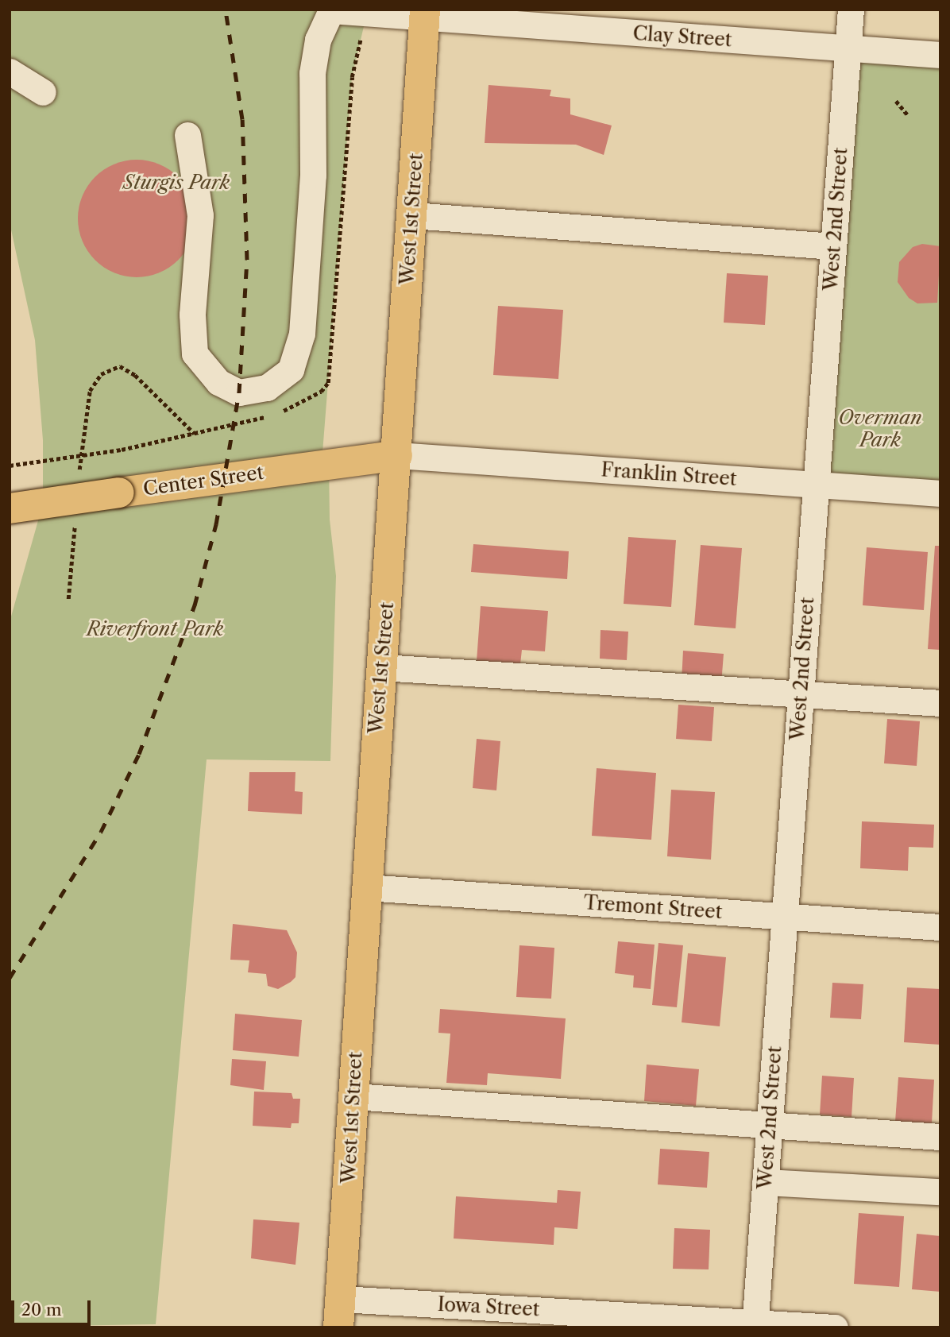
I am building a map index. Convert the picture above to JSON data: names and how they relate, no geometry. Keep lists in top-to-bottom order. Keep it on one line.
{"streets":{"main road":["West 1st Street","Center Street"],"street":["Clay Street","West 2nd Street","Franklin Street","Tremont Street","Iowa Street"]},"crossings":[["Clay Street","West 1st Street"],["Clay Street","West 2nd Street"],["West 1st Street","Franklin Street"],["West 1st Street","Center Street"],["West 1st Street","Tremont Street"],["West 1st Street","Iowa Street"],["West 2nd Street","Franklin Street"],["West 2nd Street","Tremont Street"],["West 2nd Street","Iowa Street"],["Franklin Street","Center Street"]],"parks":["Sturgis Park","Overman Park","Riverfront Park"],"scale_bar":"20 m"}
